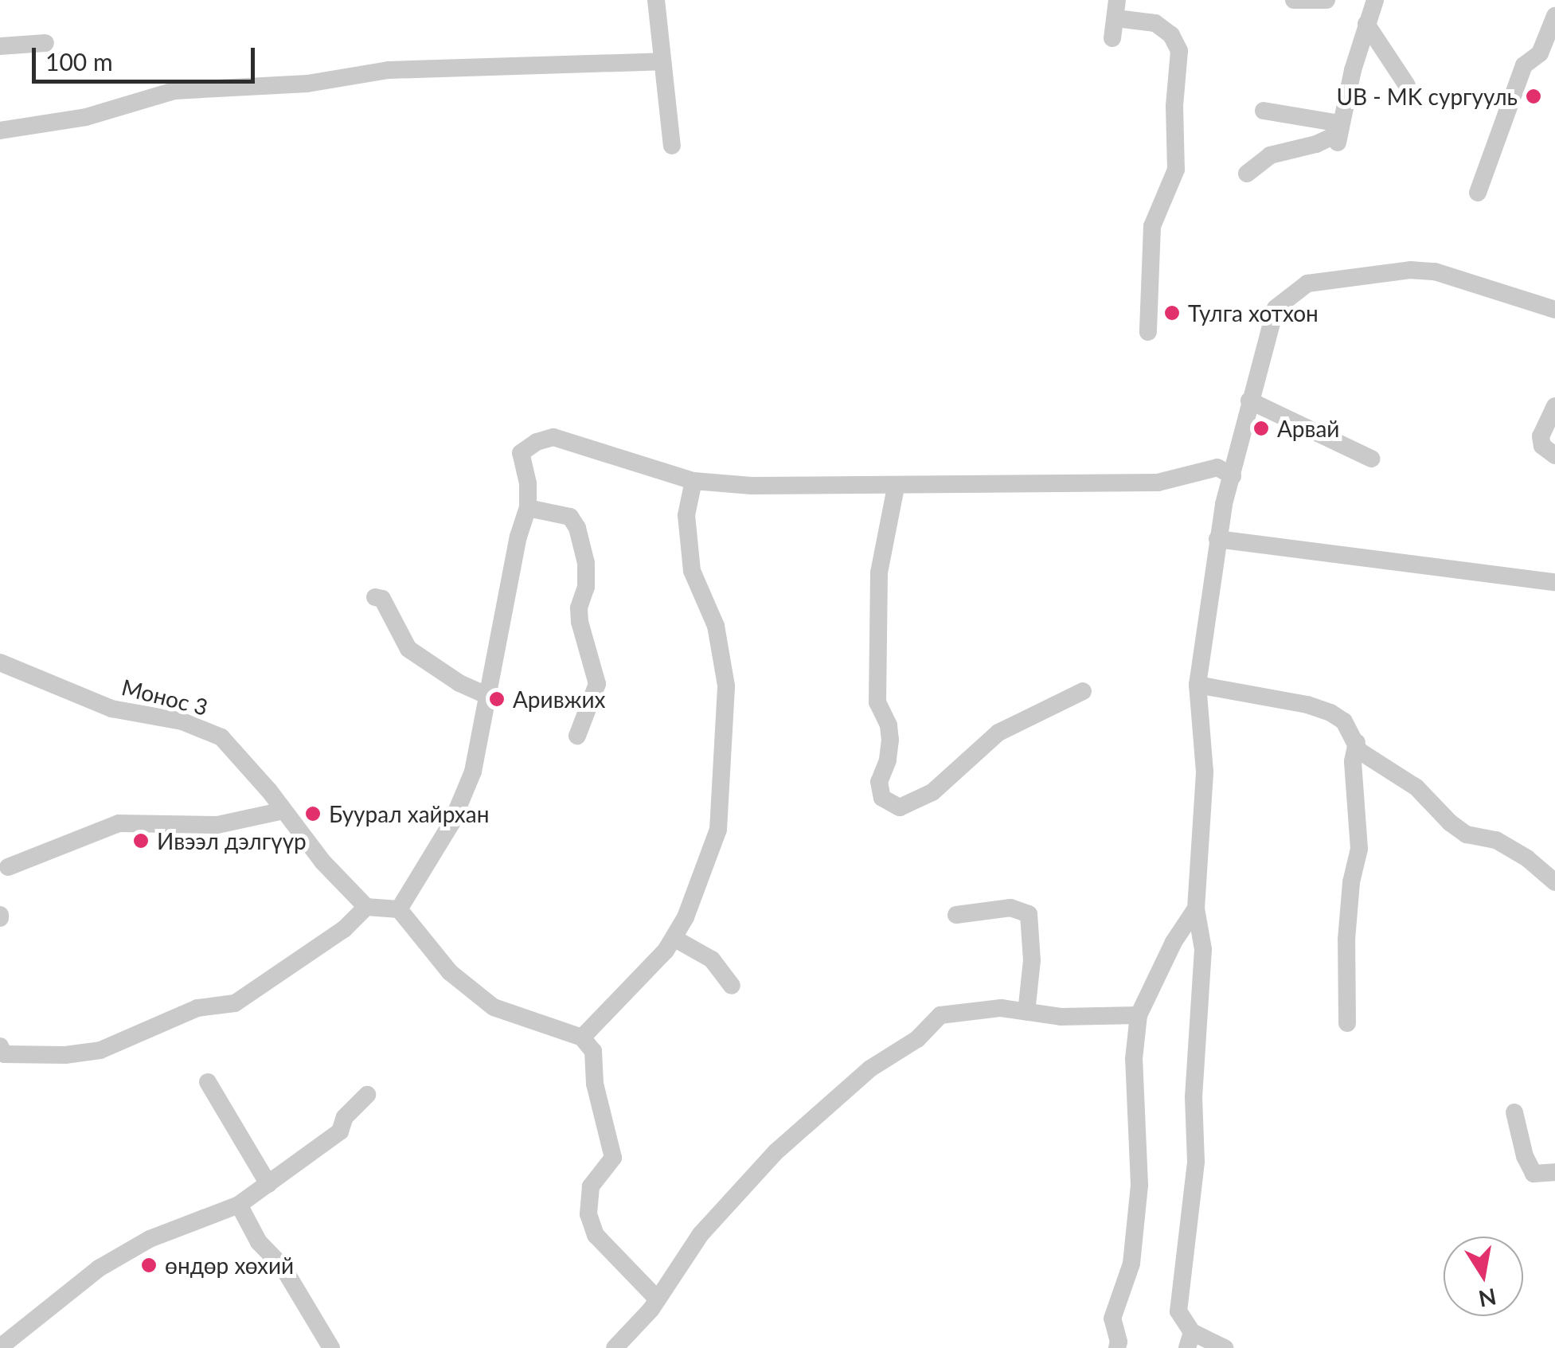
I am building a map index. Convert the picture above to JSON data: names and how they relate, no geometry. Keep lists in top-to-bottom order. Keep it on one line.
{"streets":{"street":["Монос 3"]},"places":["UB - MK сургууль","Тулга хотхон","Арвай","Аривжих","Буурал хайрхан","Ивээл дэлгүүр","өндөр хөхий"],"scale_bar":"100 m","north":"bottom"}
